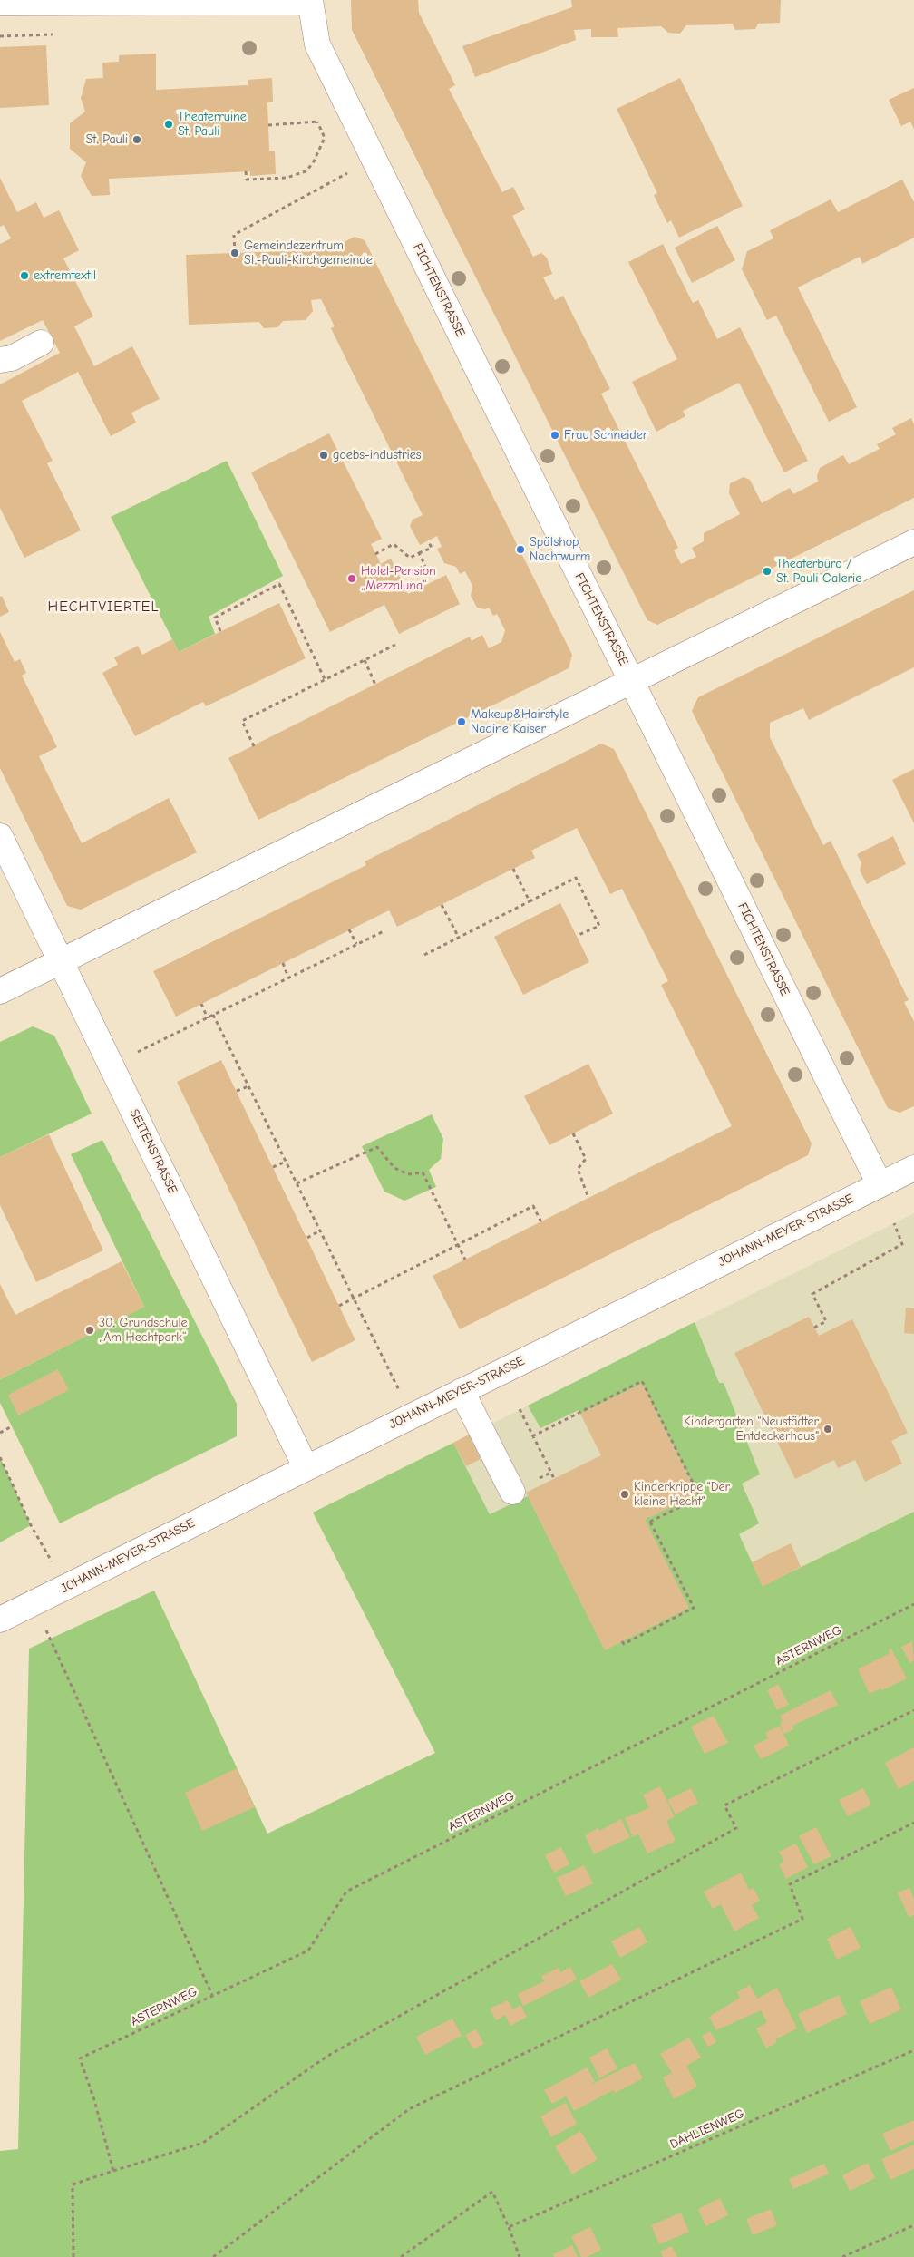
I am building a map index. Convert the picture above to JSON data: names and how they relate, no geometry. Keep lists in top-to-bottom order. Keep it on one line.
{"streets":{"street":["FICHTENSTRASSE","SEITENSTRASSE","JOHANN-MEYER-STRASSE"],"path":["ASTERNWEG","DAHLIENWEG"]},"crossings":[["FICHTENSTRASSE","JOHANN-MEYER-STRASSE"],["SEITENSTRASSE","JOHANN-MEYER-STRASSE"]],"districts":["HECHTVIERTEL"],"places":["Theaterruine St. Pauli","St. Pauli","Gemeindezentrum St.-Pauli-Kirchgemeinde","extremtextil","Frau Schneider","goebs-industries","Spätshop Nachtwurm","Theaterbüro / St. Pauli Galerie","Hotel-Pension „Mezzaluna“","Makeup&Hairstyle Nadine Kaiser","30. Grundschule „Am Hechtpark“","Kindergarten \"Neustädter Entdeckerhaus\"","Kinderkrippe \"Der kleine Hecht\""]}
